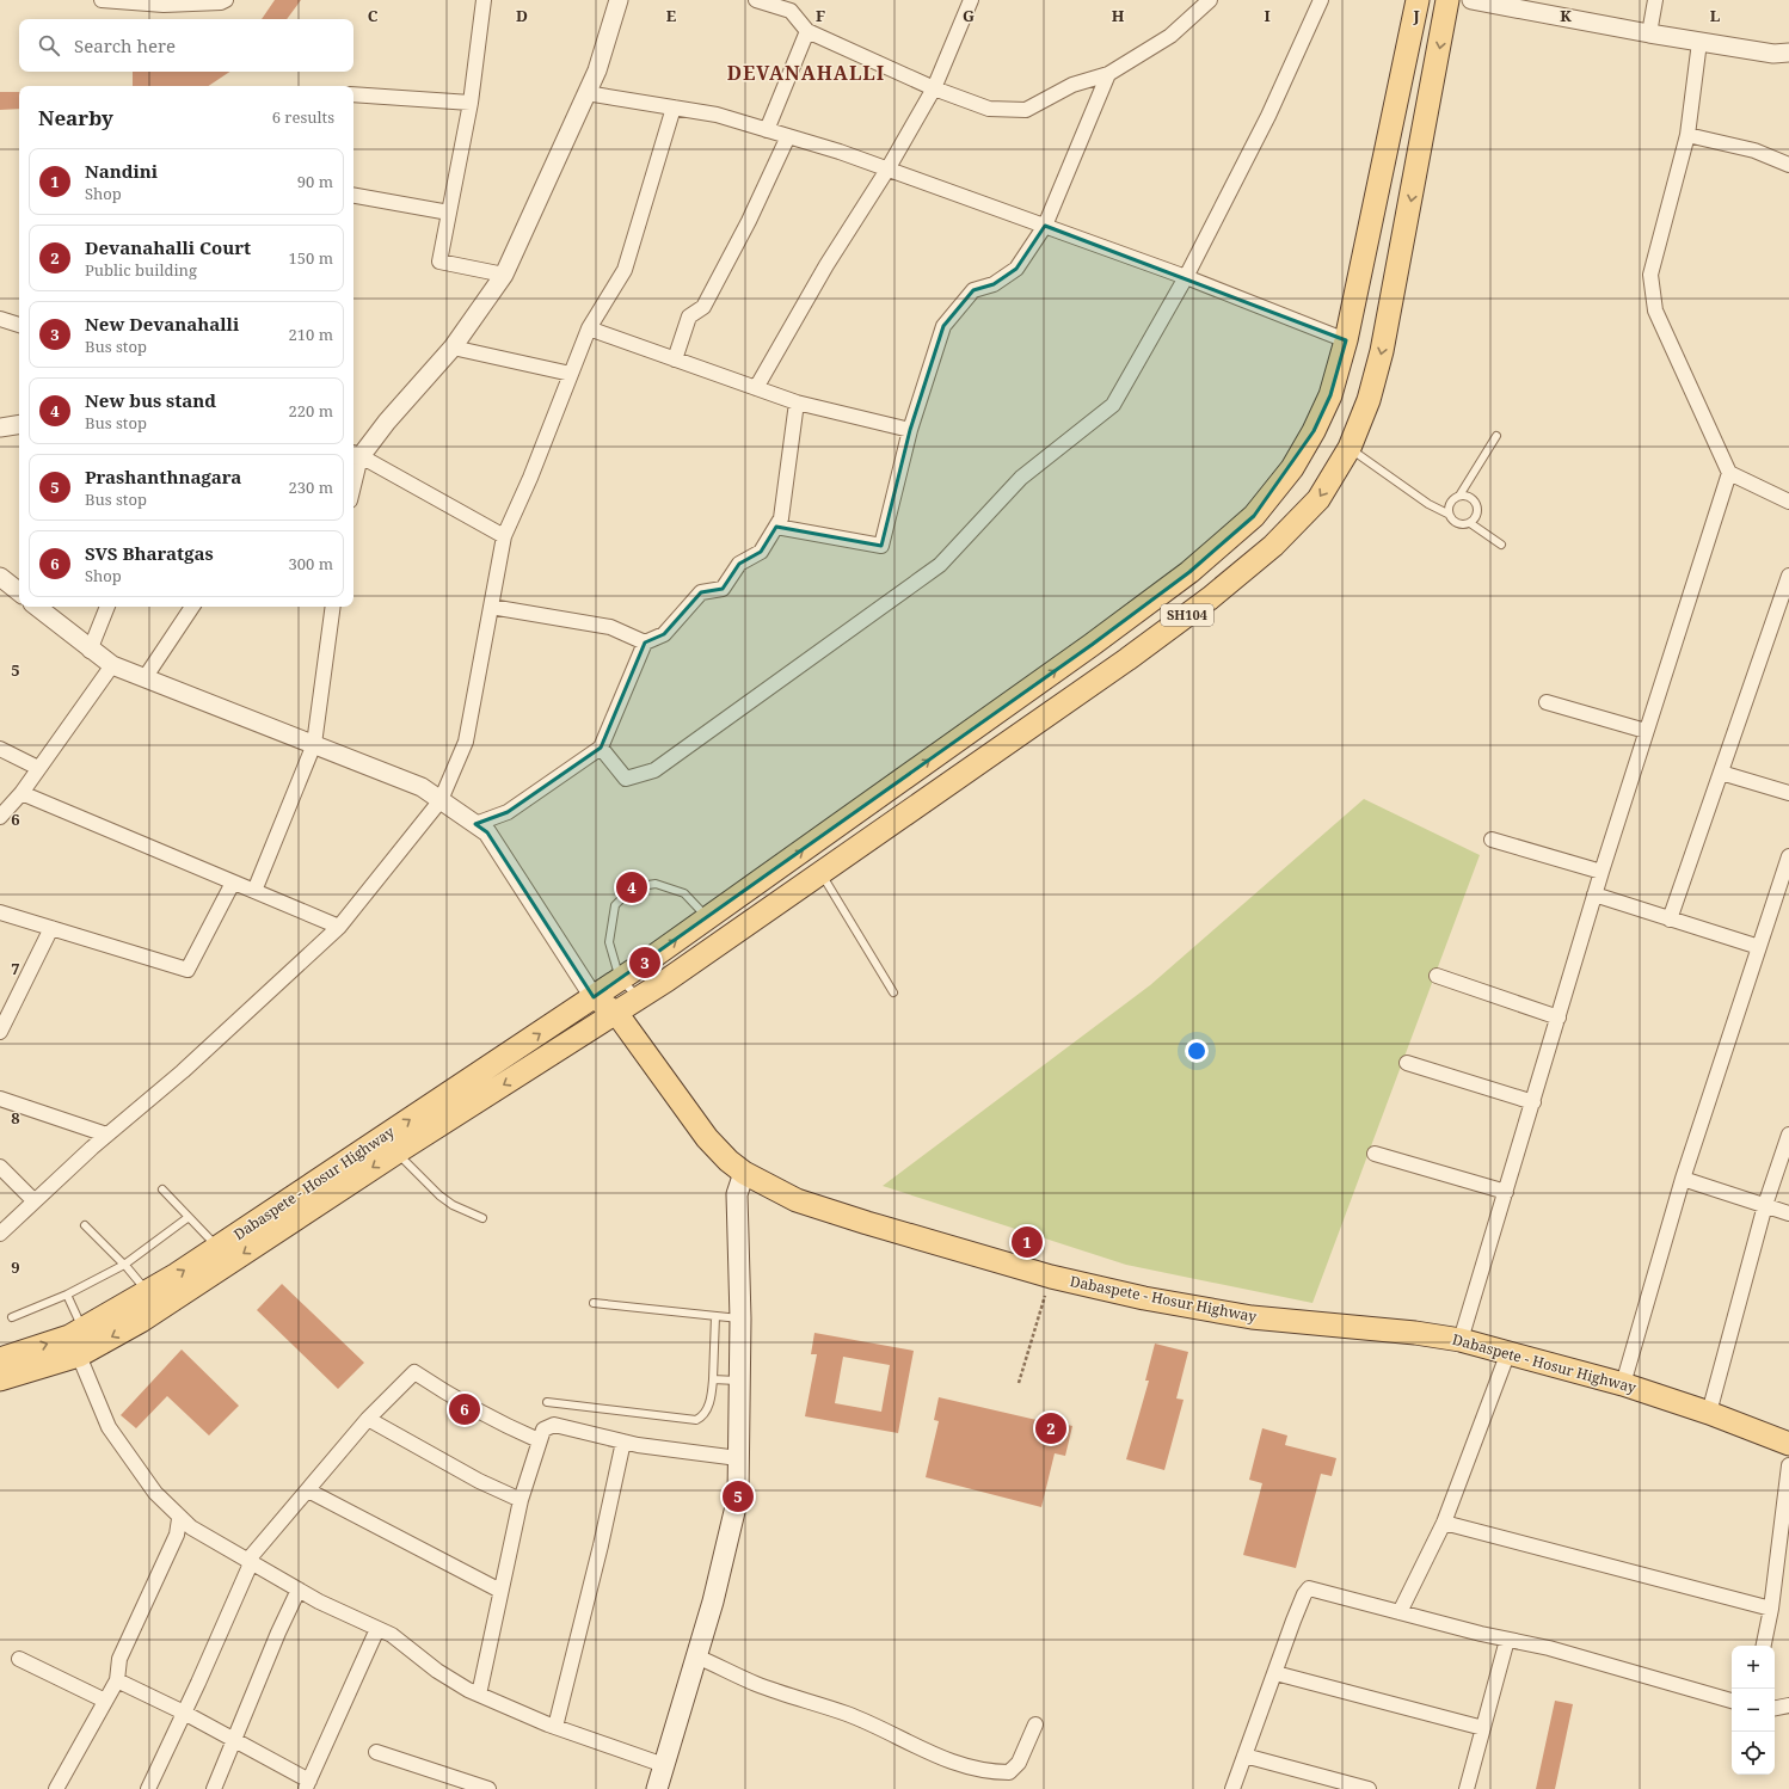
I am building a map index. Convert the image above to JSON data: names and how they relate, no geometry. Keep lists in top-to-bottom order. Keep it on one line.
{"streets":{"main road":["SH104","Dabaspete - Hosur Highway"]},"crossings":[["SH104","Dabaspete - Hosur Highway"]],"districts":["DEVANAHALLI"],"page":{"search":"Search here","heading":["Nearby","6 results"],"list":[{"mark":"1","name":"Nandini","note":"Shop","value":"90 m"},{"mark":"2","name":"Devanahalli Court","note":"Public building","value":"150 m"},{"mark":"3","name":"New Devanahalli","note":"Bus stop","value":"210 m"},{"mark":"4","name":"New bus stand","note":"Bus stop","value":"220 m"},{"mark":"5","name":"Prashanthnagara","note":"Bus stop","value":"230 m"},{"mark":"6","name":"SVS Bharatgas","note":"Shop","value":"300 m"}],"pins":["4","3","1","6","2","5"],"map_buttons":["+","−"]},"grid":{"columns":["C","D","E","F","G","H","I","J","K","L"],"rows":["5","6","7","8","9"]}}
